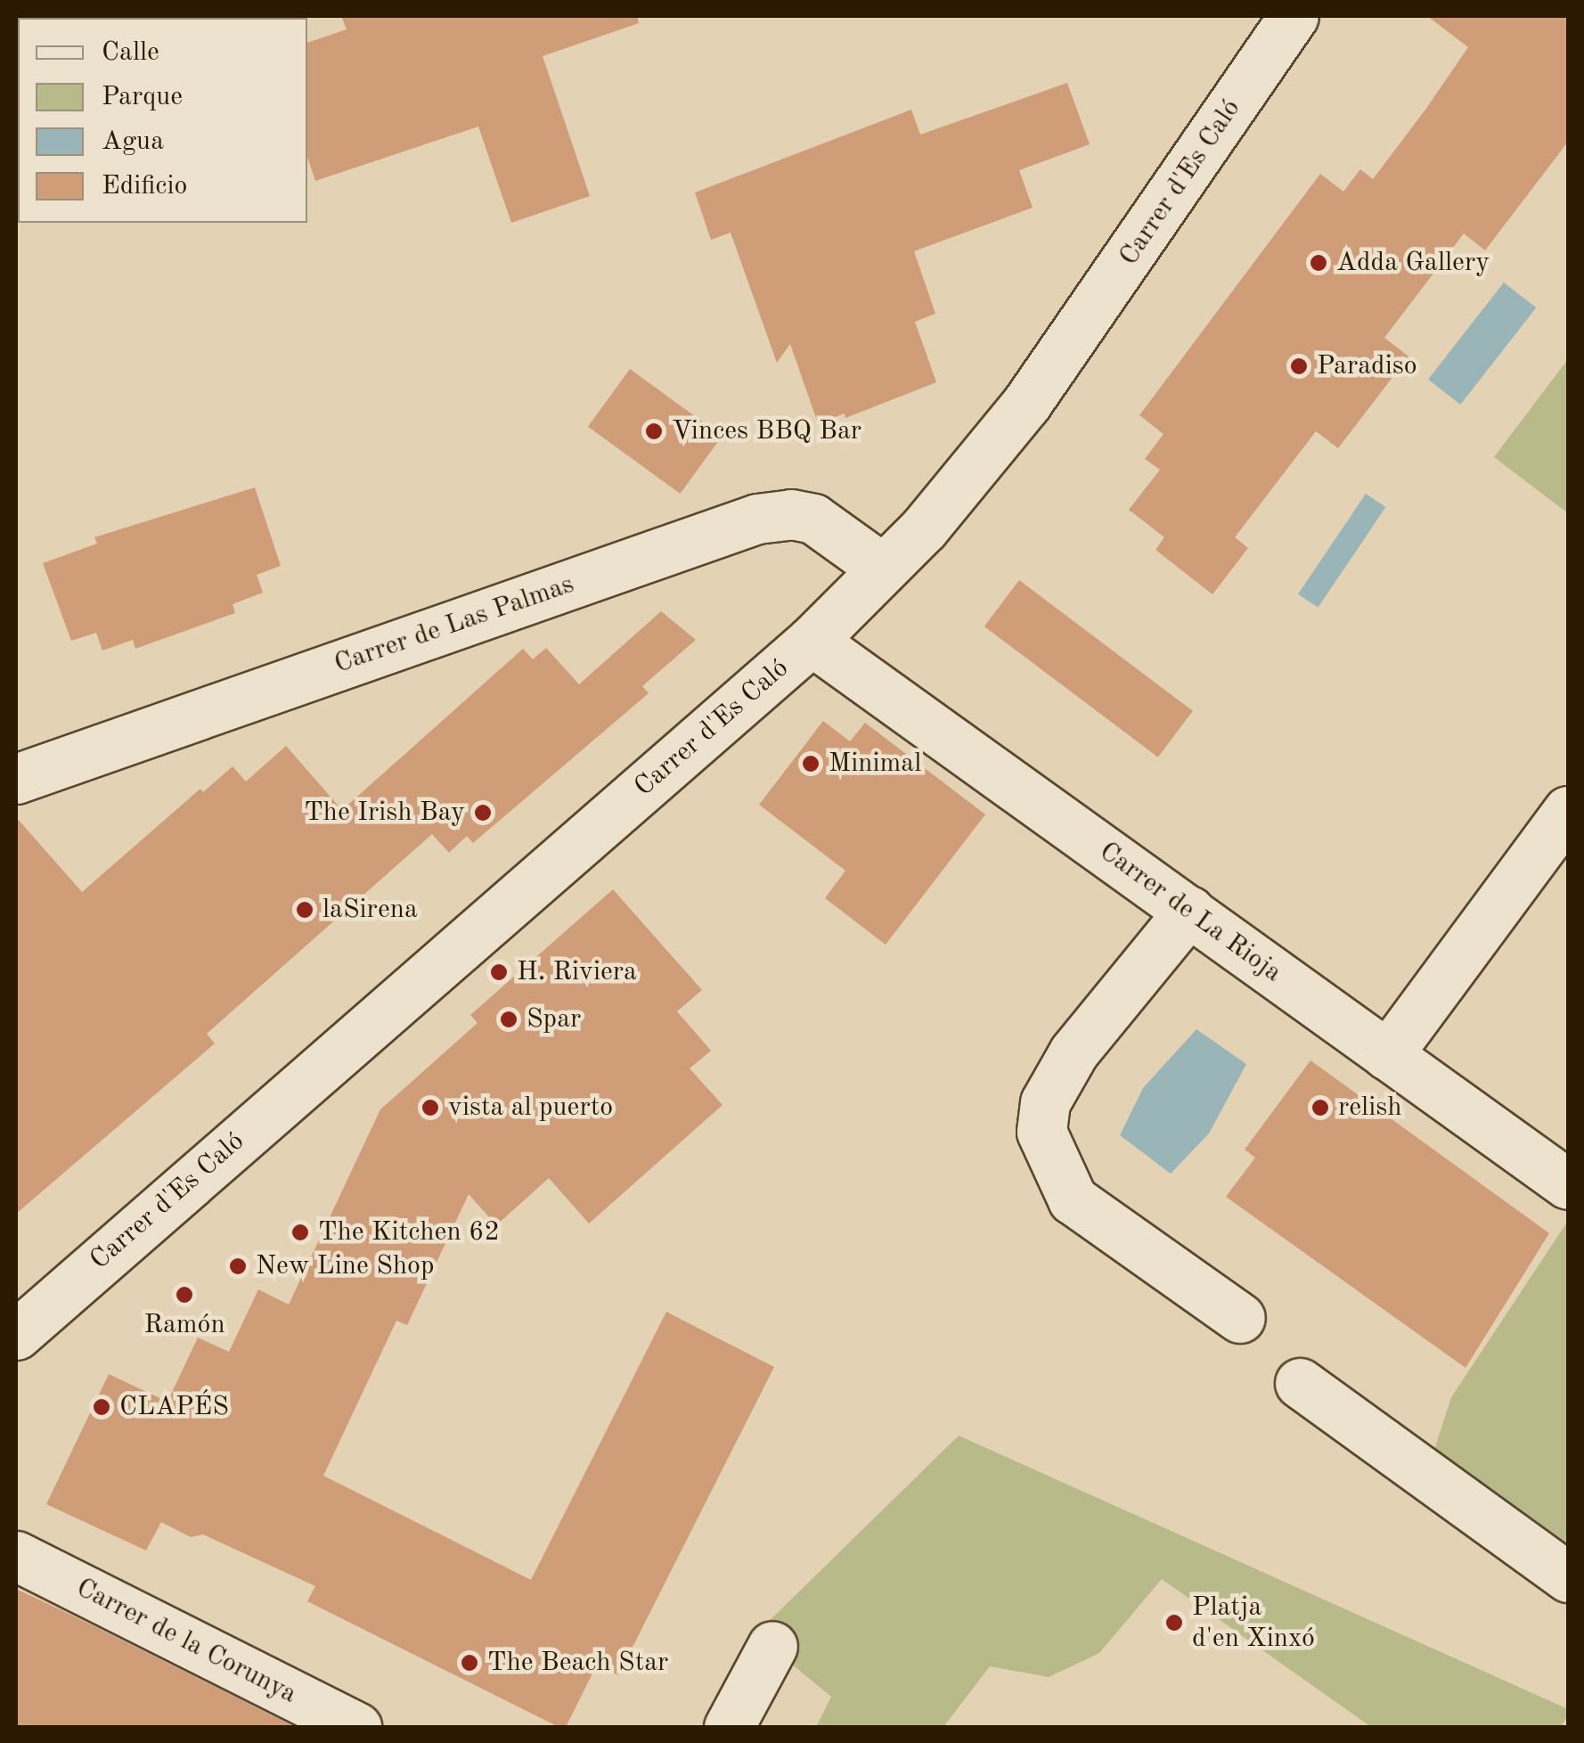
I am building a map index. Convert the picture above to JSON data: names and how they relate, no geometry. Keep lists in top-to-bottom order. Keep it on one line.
{"streets":{"street":["Carrer d'Es Caló","Carrer de Las Palmas","Carrer de La Rioja","Carrer de la Corunya"]},"crossings":[["Carrer d'Es Caló","Carrer de Las Palmas"],["Carrer d'Es Caló","Carrer de La Rioja"]],"places":["Adda Gallery","Paradiso","Vinces BBQ Bar","Minimal","The Irish Bay","laSirena","H. Riviera","Spar","vista al puerto","relish","The Kitchen 62","New Line Shop","Ramón","CLAPÉS","Platja d'en Xinxó","The Beach Star"],"legend":["Calle","Parque","Agua","Edificio"]}
